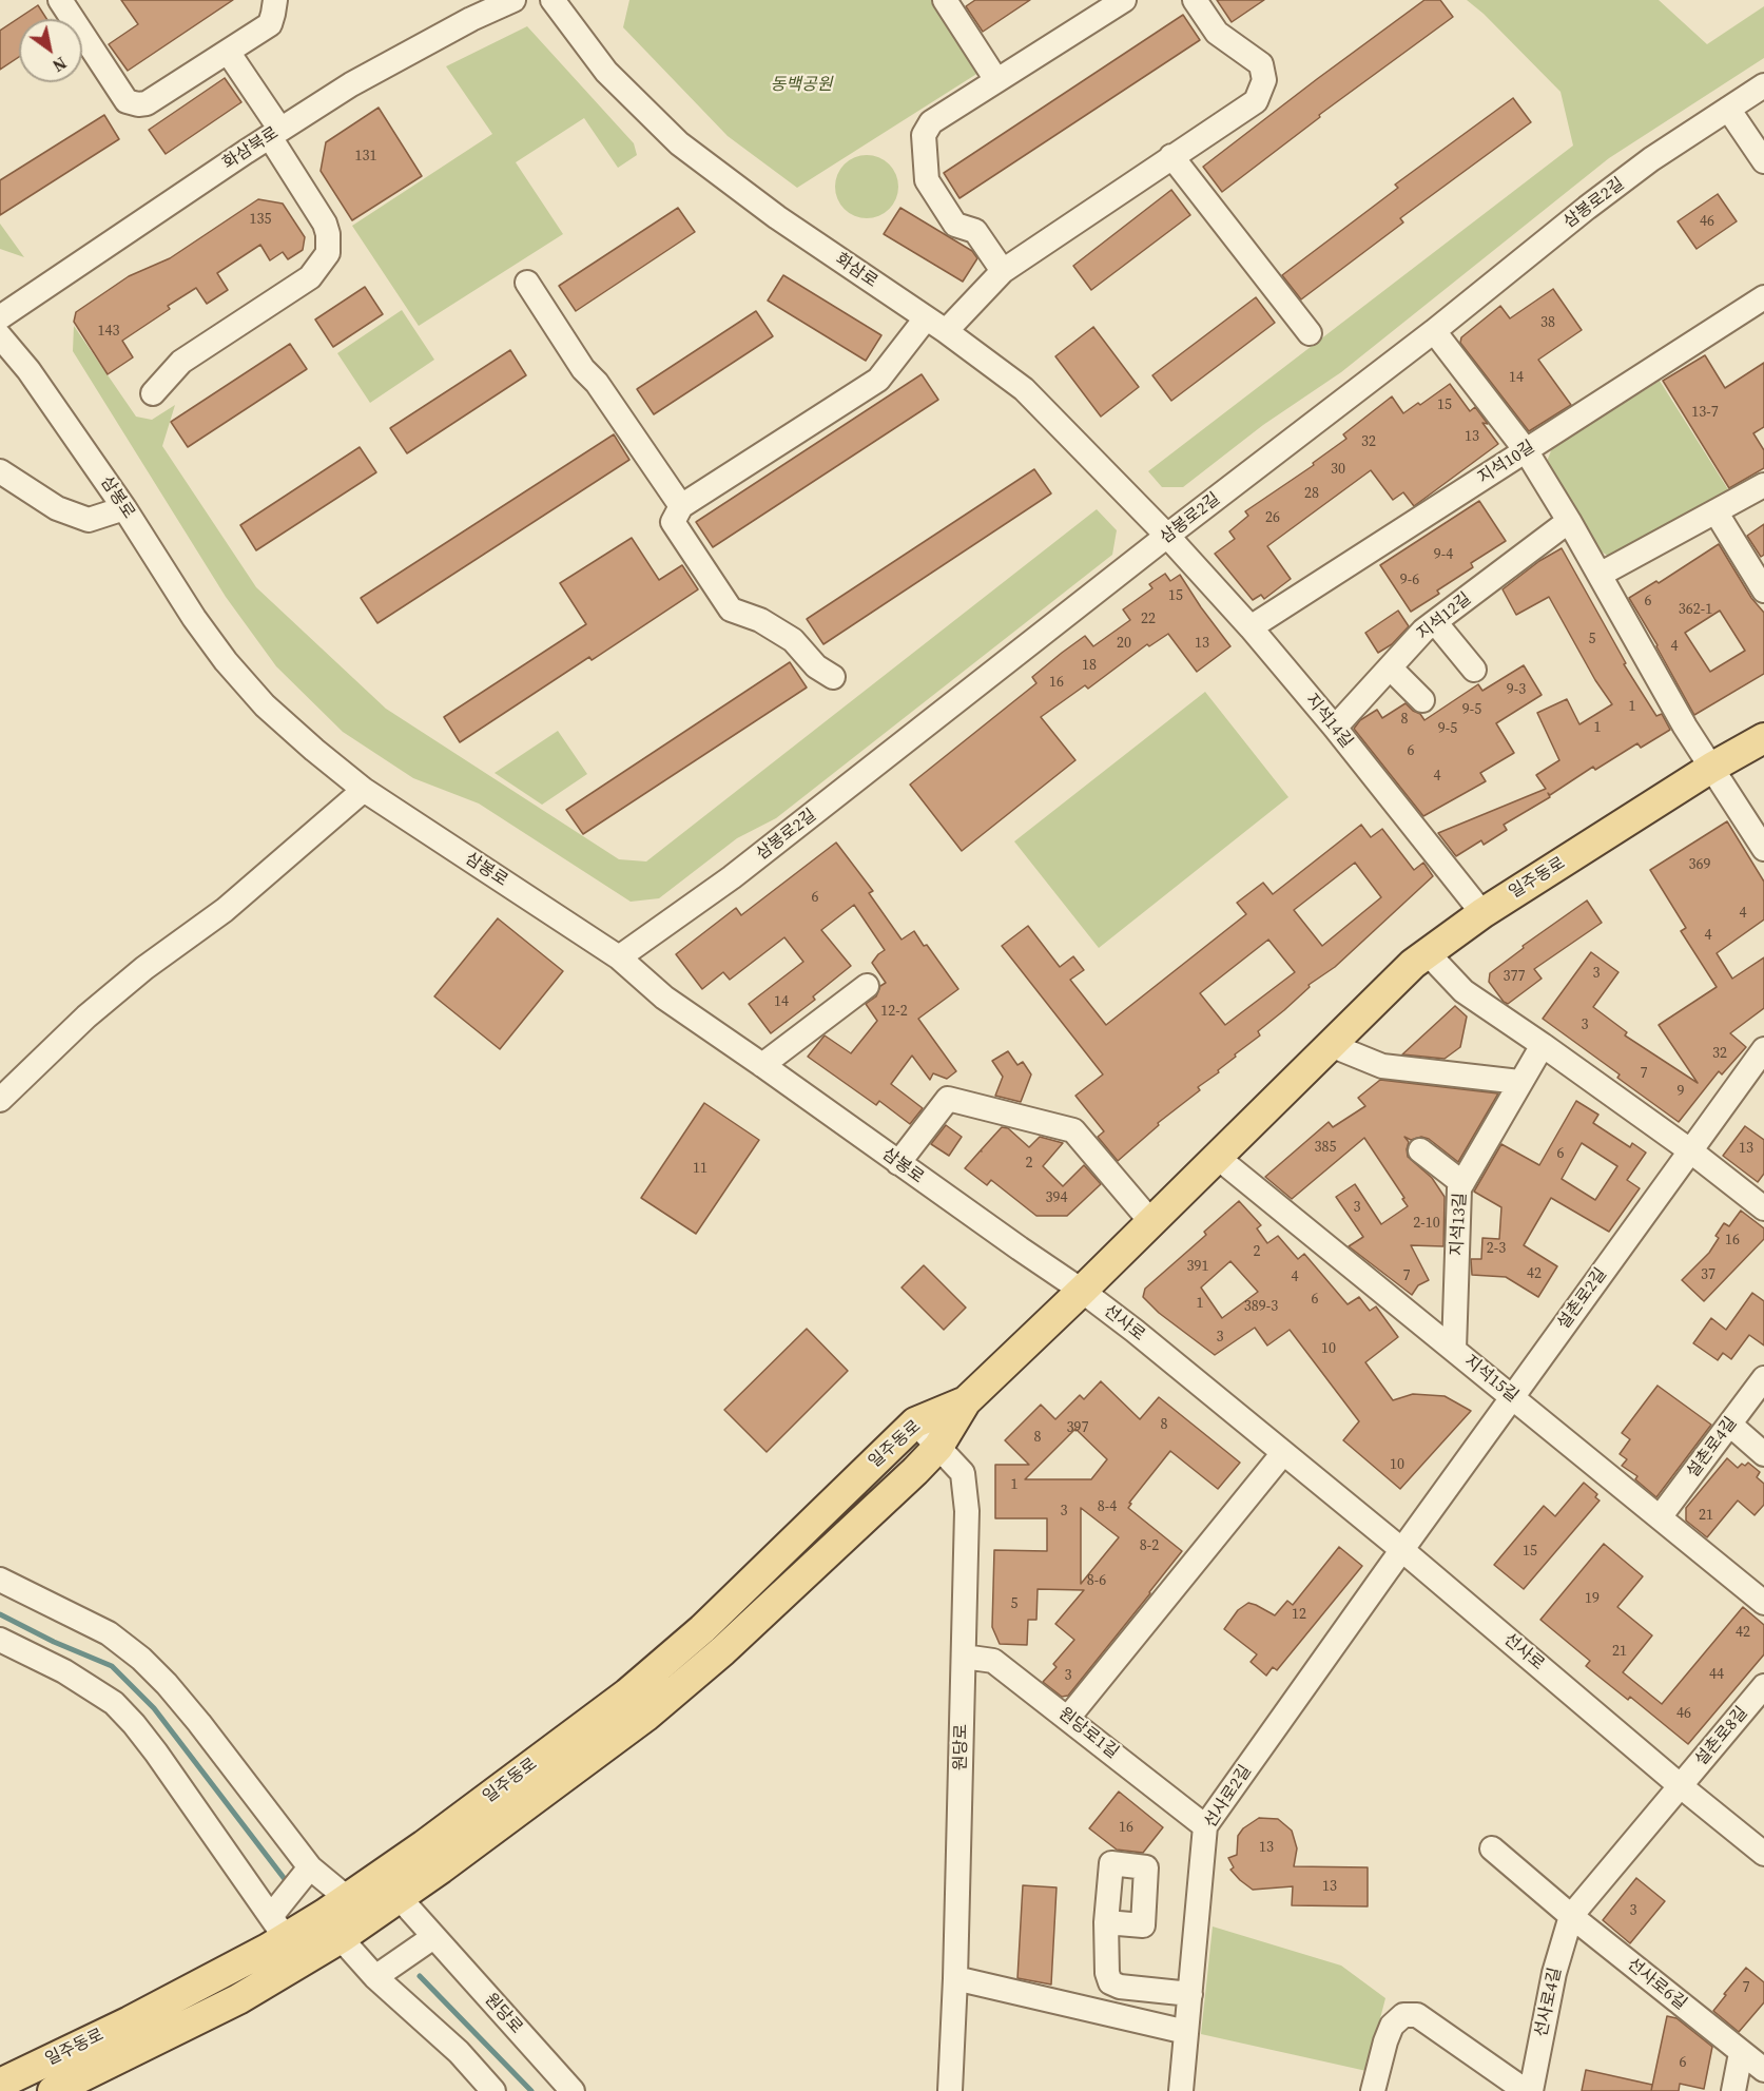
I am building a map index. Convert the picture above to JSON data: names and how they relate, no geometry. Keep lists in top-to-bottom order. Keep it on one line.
{"streets":{"main road":["일주동로"],"street":["화삼북로","삼봉로2길","화삼로","지석10길","삼봉로","지석12길","지석14길","지석13길","설촌로2길","선사로","지석15길","설촌로4길","원당로1길","설촌로8길","원당로","선사로2길","선사로6길","선사로4길"]},"crossings":[["삼봉로2길","화삼로"],["삼봉로2길","삼봉로"],["삼봉로2길","지석14길"],["화삼로","지석14길"],["지석10길","지석14길"],["삼봉로","일주동로"],["삼봉로","선사로"],["지석12길","지석14길"],["지석14길","일주동로"],["일주동로","선사로"],["일주동로","지석15길"],["일주동로","원당로"],["지석13길","지석15길"],["설촌로2길","선사로"],["설촌로2길","지석15길"],["설촌로2길","선사로2길"],["선사로","설촌로8길"],["선사로","선사로2길"],["선사로","선사로4길"],["지석15길","설촌로4길"],["원당로1길","원당로"],["원당로1길","선사로2길"],["설촌로8길","선사로4길"],["선사로6길","선사로4길"]],"parks":["동백공원"],"house_numbers":["131","135","46","38","143","14","15","13-7","13","32","30","28","26","9-4","9-6","15","6","362-1","22","5","20","13","4","18","16","9-3","1","9-5","8","1","9-5","6","4","369","6","4","4","3","377","14","12-2","3","32","7","9","385","13","6","2","11","394","3","2-10","16","2-3","2","391","42","37","7","4","6","1","389-3","3","10","8","397","8","10","1","8-4","3","21","8-2","15","8-6","19","5","12","42","21","44","3","46","16","13","13","3","7","6"],"north":"bottom right"}
